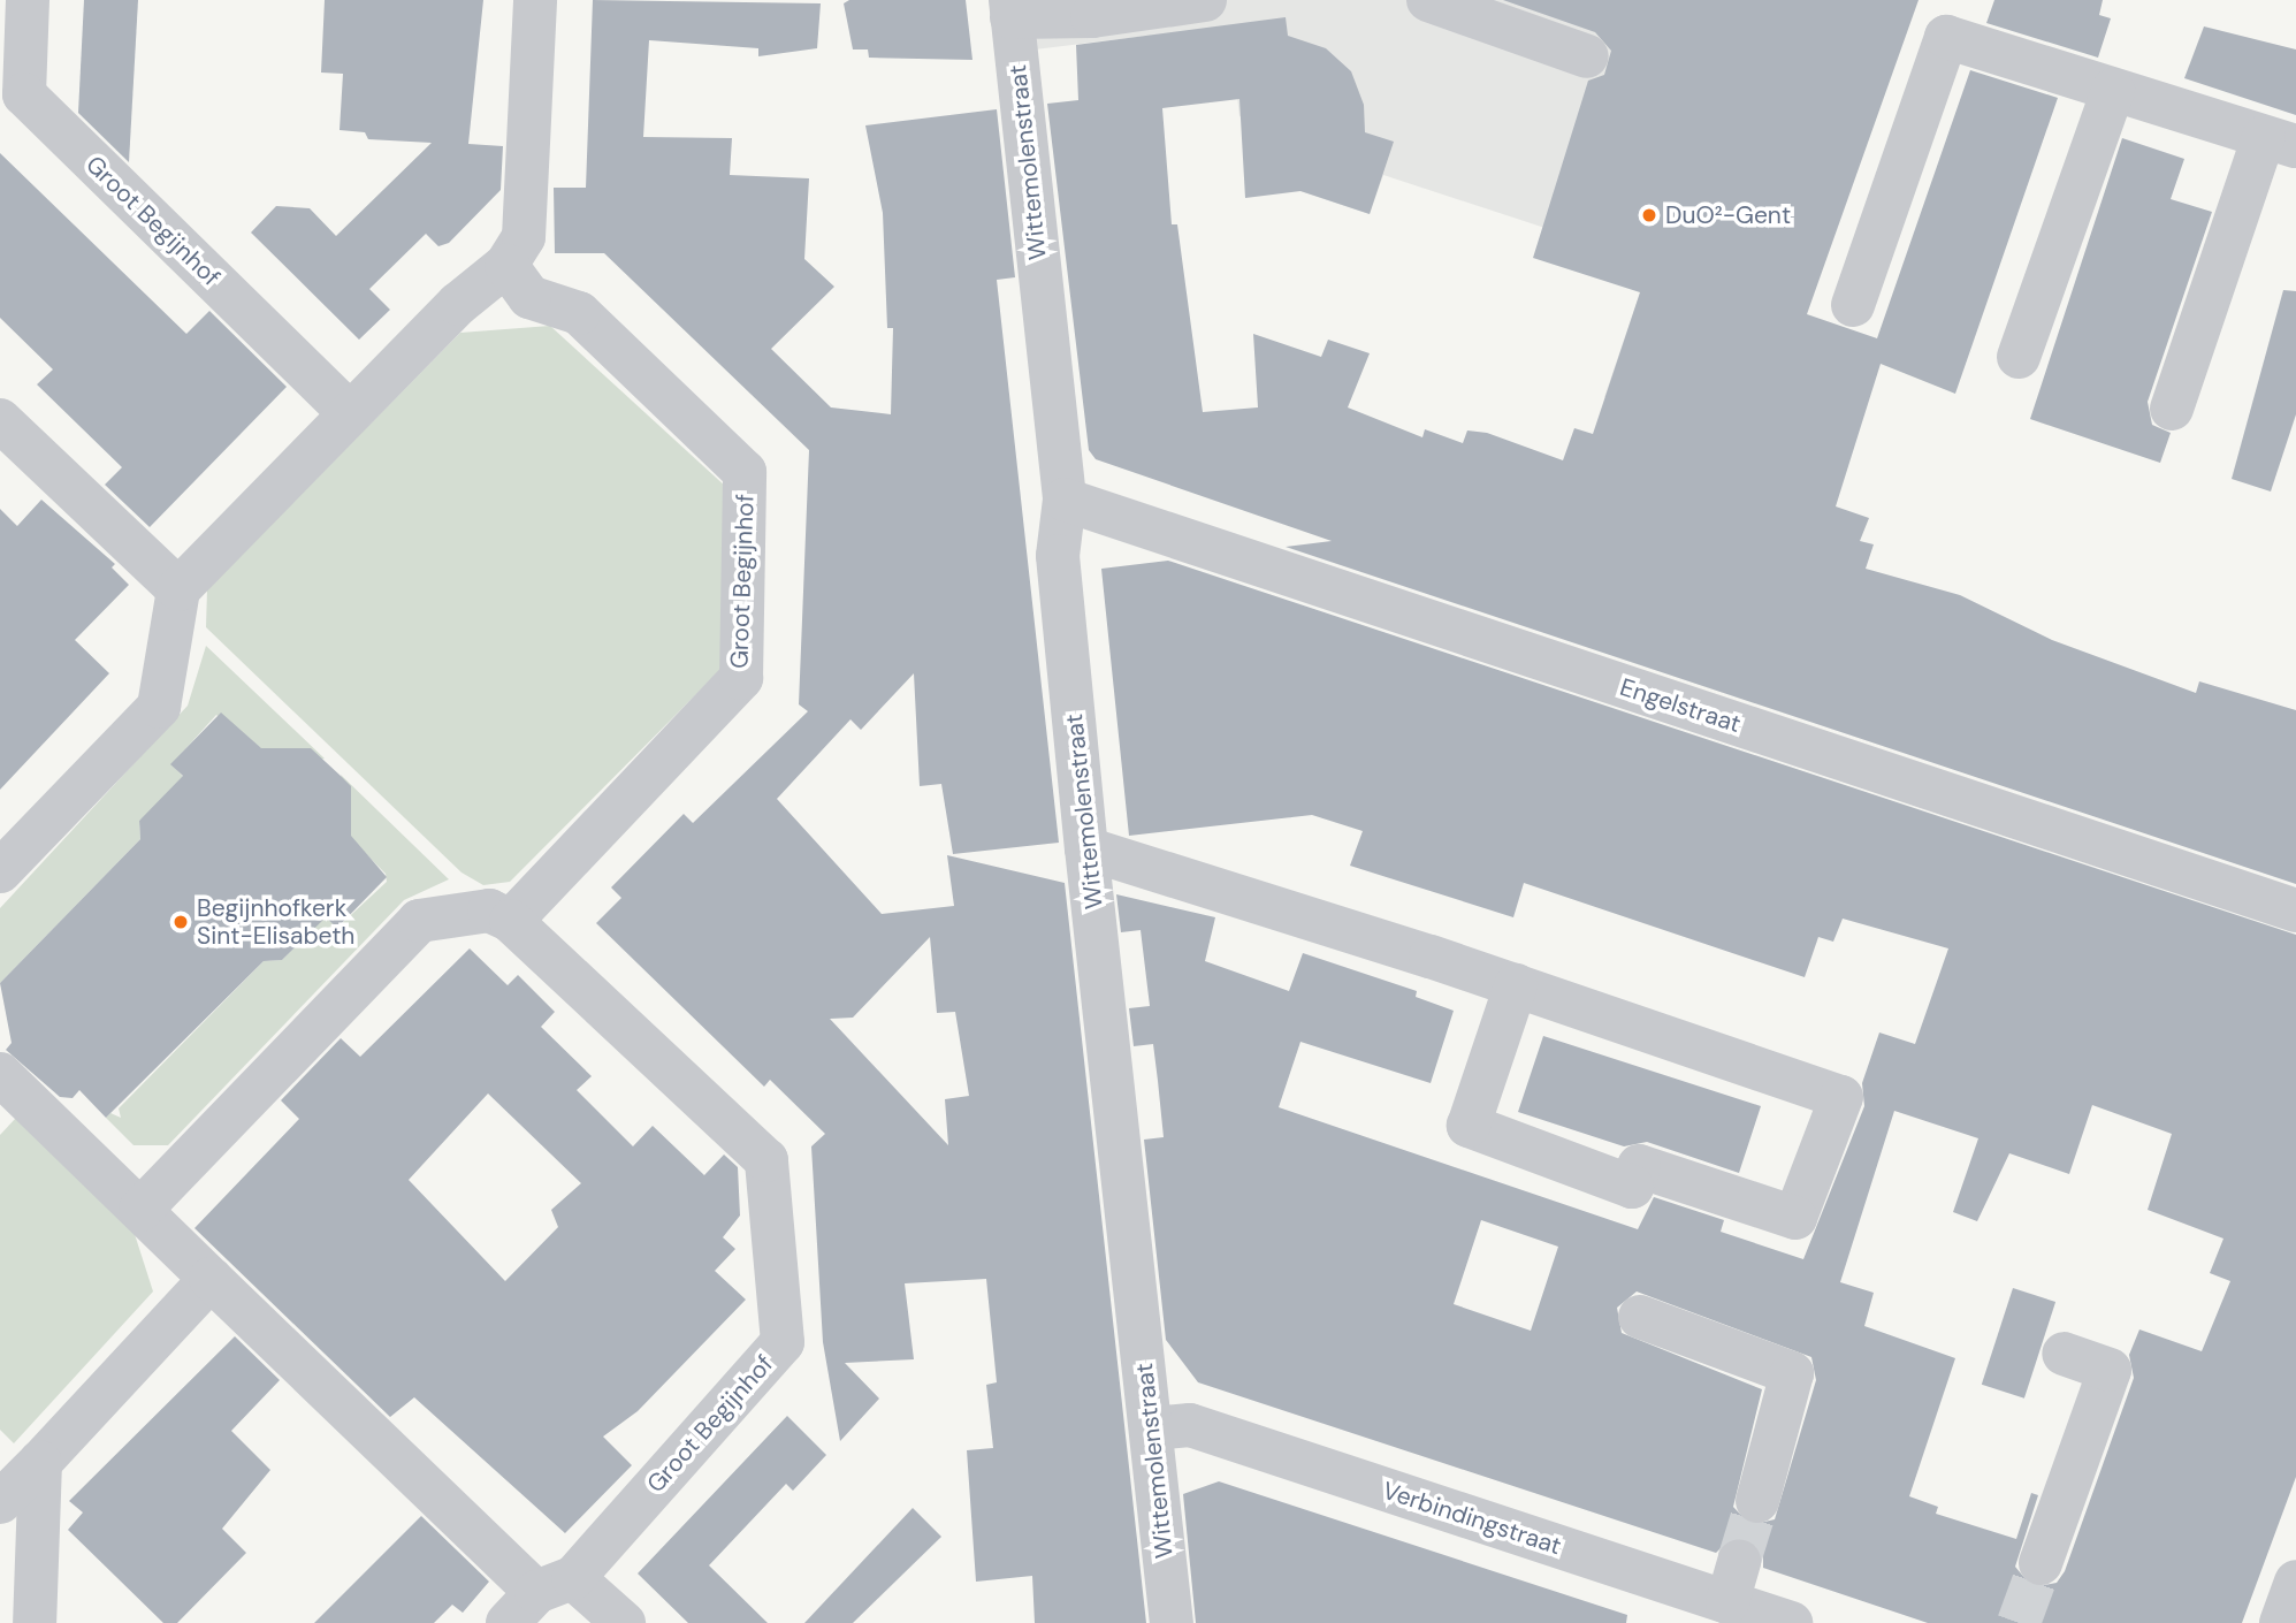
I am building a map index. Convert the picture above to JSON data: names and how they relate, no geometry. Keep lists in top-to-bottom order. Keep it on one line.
{"streets":{"street":["Wittemolenstraat","Groot Begijnhof","Engelstraat","Verbindingstraat"]},"crossings":[["Wittemolenstraat","Engelstraat"],["Wittemolenstraat","Verbindingstraat"]],"places":["DuO²-Gent","Begijnhofkerk Sint-Elisabeth"]}
